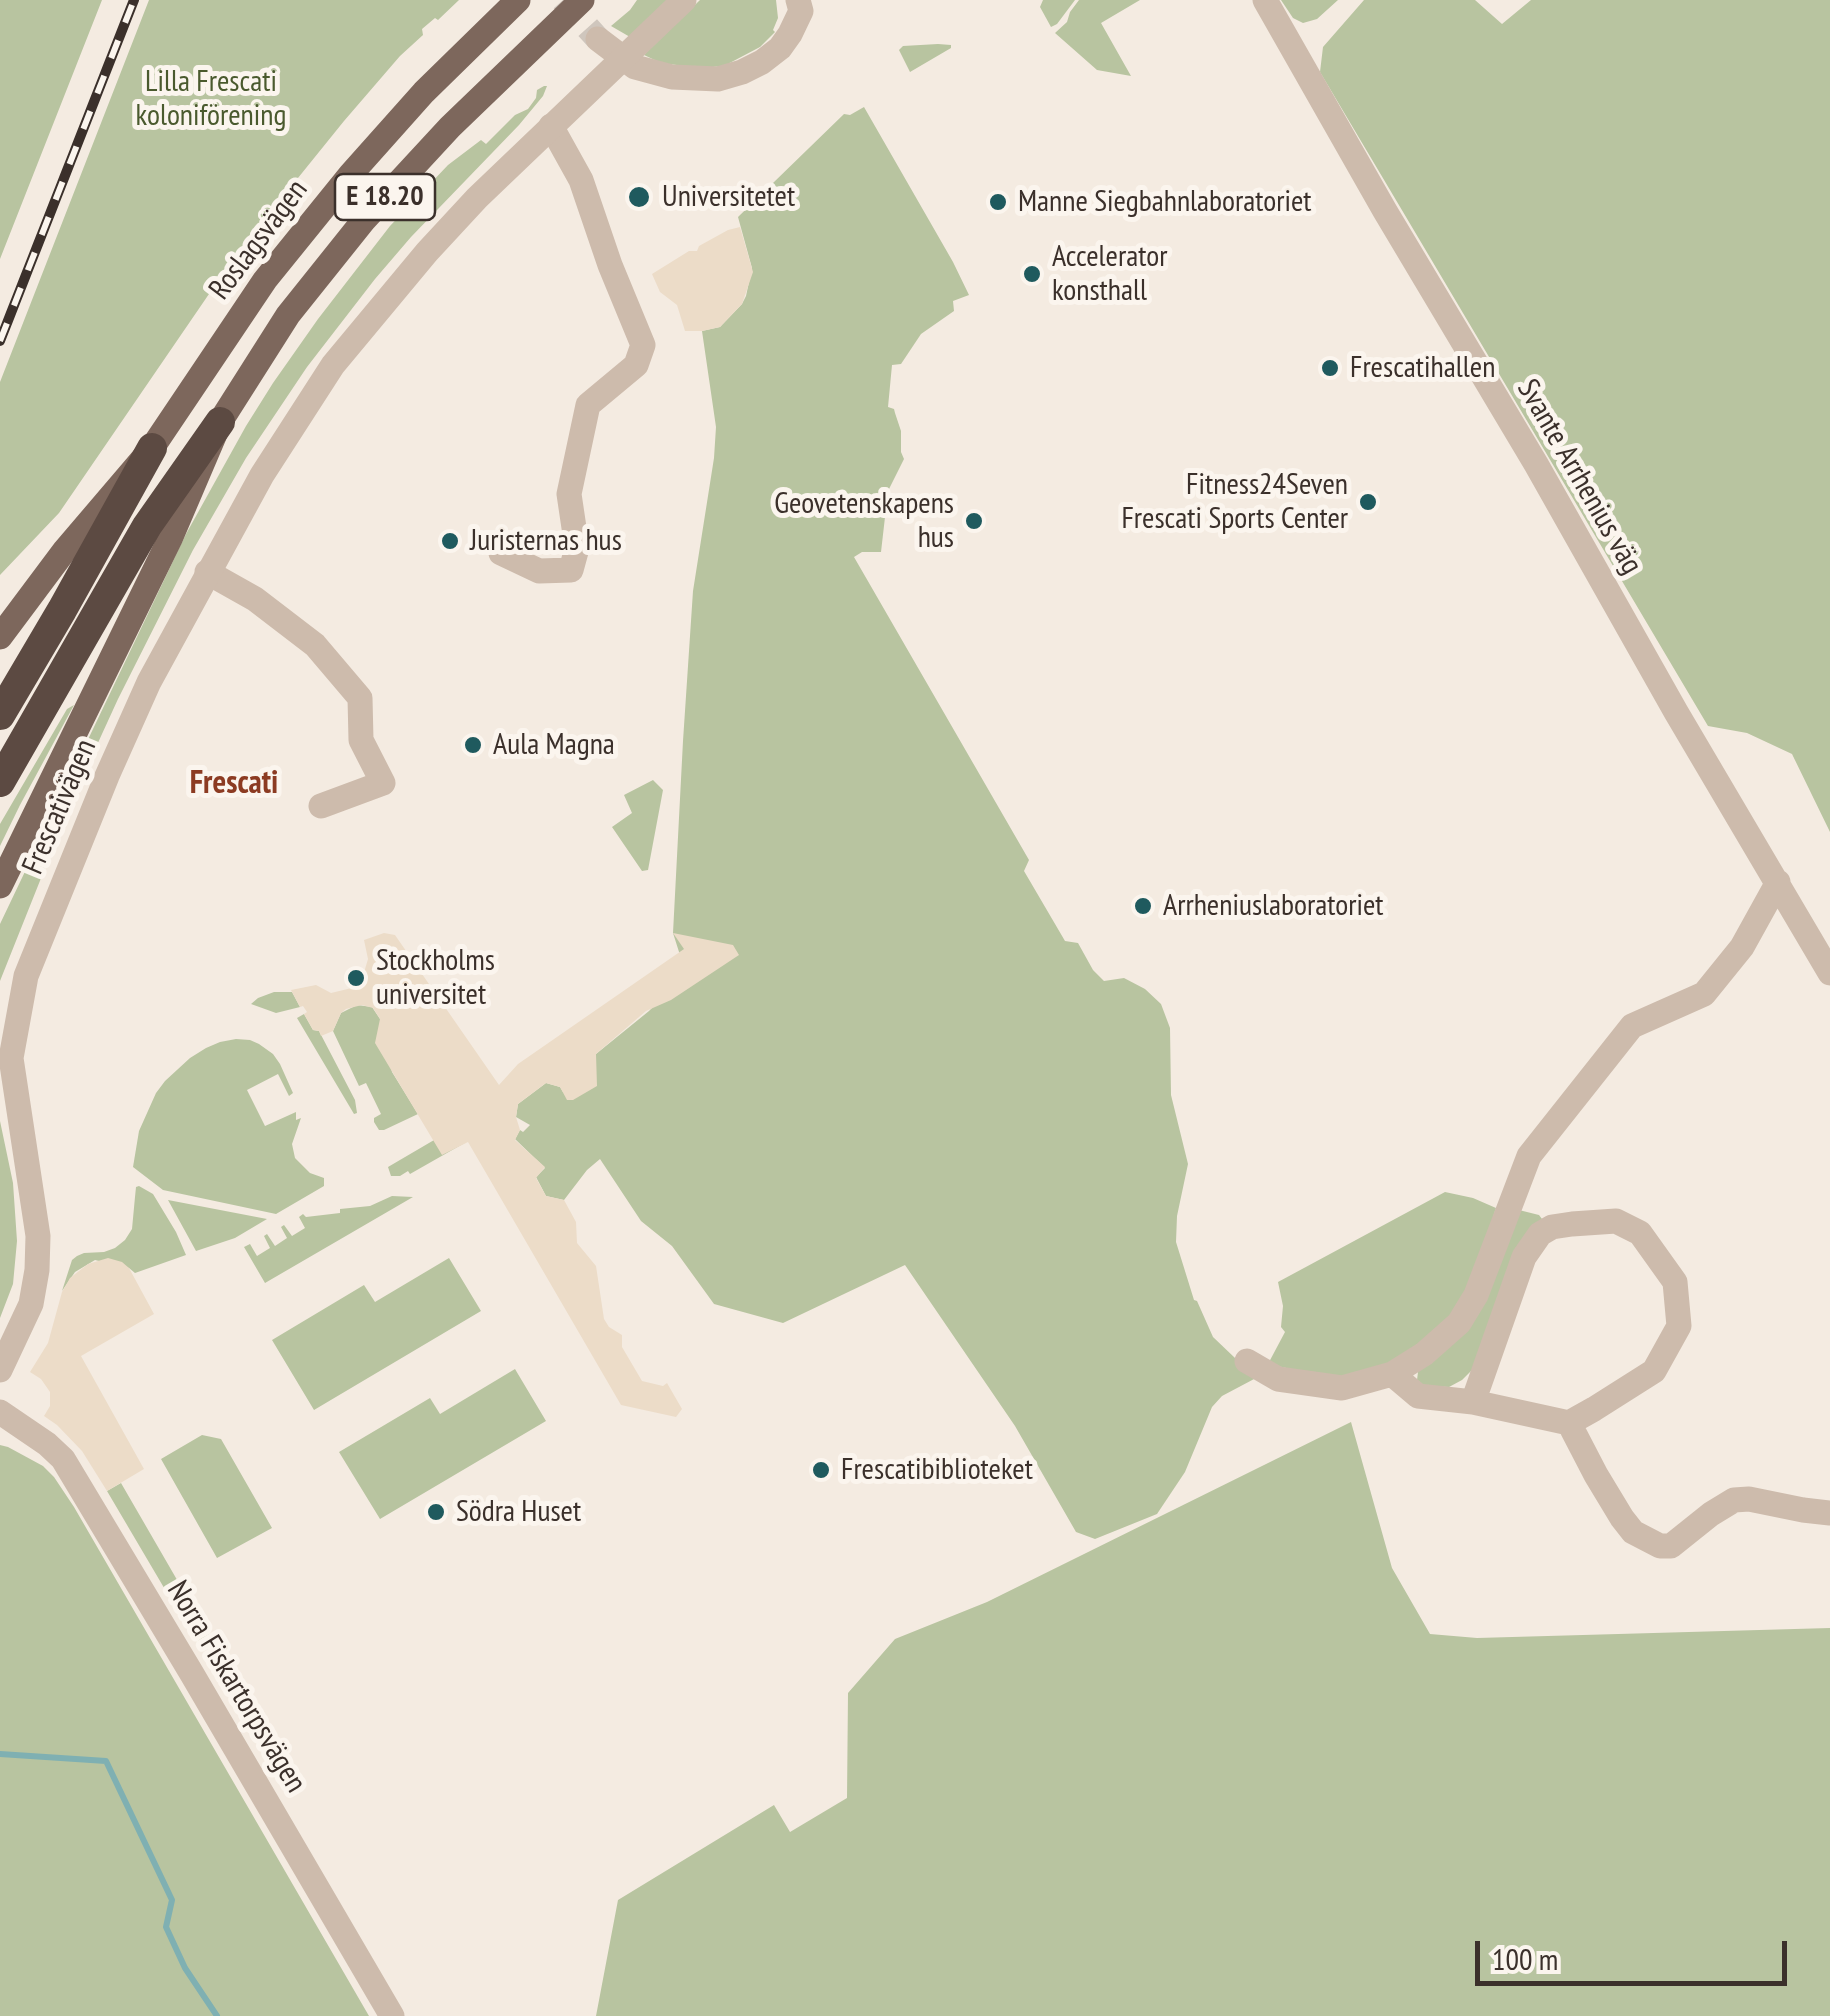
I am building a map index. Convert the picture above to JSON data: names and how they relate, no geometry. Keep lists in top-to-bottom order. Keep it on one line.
{"streets":{"main road":["E 18.20","Roslagsvägen"],"street":["Svante Arrhenius väg","Frescativägen","Norra Fiskartorpsvägen"]},"districts":["Frescati"],"parks":["Lilla Frescati koloniförening"],"places":["Universitetet","Manne Siegbahnlaboratoriet","Accelerator konsthall","Frescatihallen","Fitness24Seven Frescati Sports Center","Geovetenskapens hus","Juristernas hus","Aula Magna","Arrheniuslaboratoriet","Stockholms universitet","Frescatibiblioteket","Södra Huset"],"scale_bar":"100 m"}
